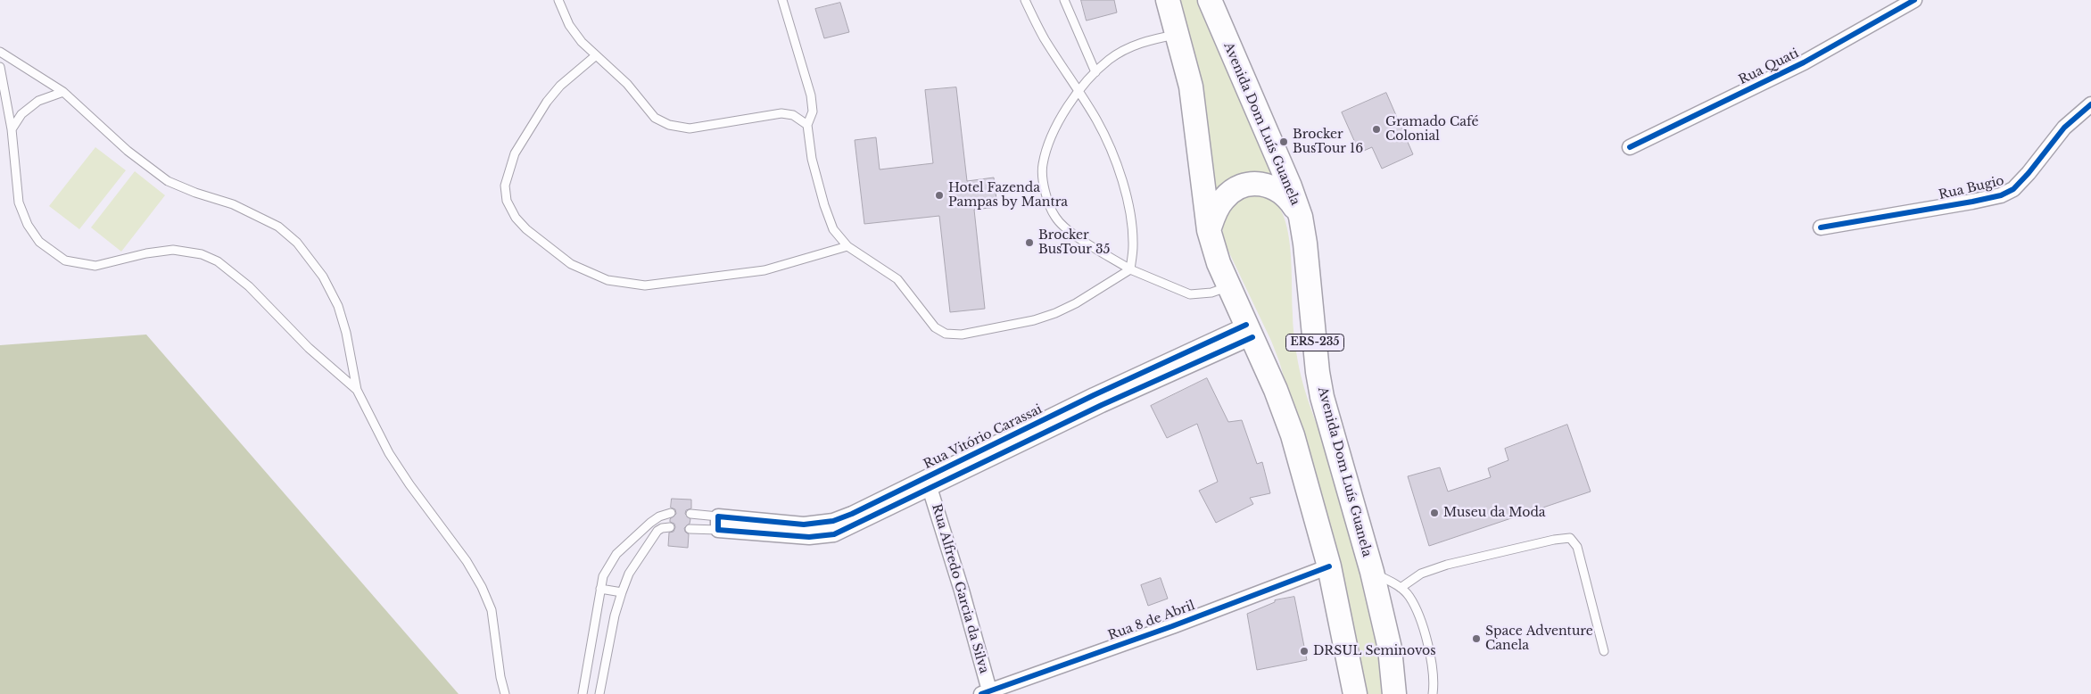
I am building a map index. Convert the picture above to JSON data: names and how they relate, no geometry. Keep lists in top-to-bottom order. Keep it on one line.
{"streets":{"main road":["Avenida Dom Luís Guanela","ERS-235"],"street":["Rua Quati","Rua Bugio","Rua Vitório Carassai","Rua Alfredo Garcia da Silva","Rua 8 de Abril"]},"crossings":[["Rua Vitório Carassai","Rua Alfredo Garcia da Silva"],["Rua Alfredo Garcia da Silva","Rua 8 de Abril"]],"places":["Gramado Café Colonial","Brocker BusTour 16","Hotel Fazenda Pampas by Mantra","Brocker BusTour 35","Museu da Moda","Space Adventure Canela","DRSUL Seminovos"]}
